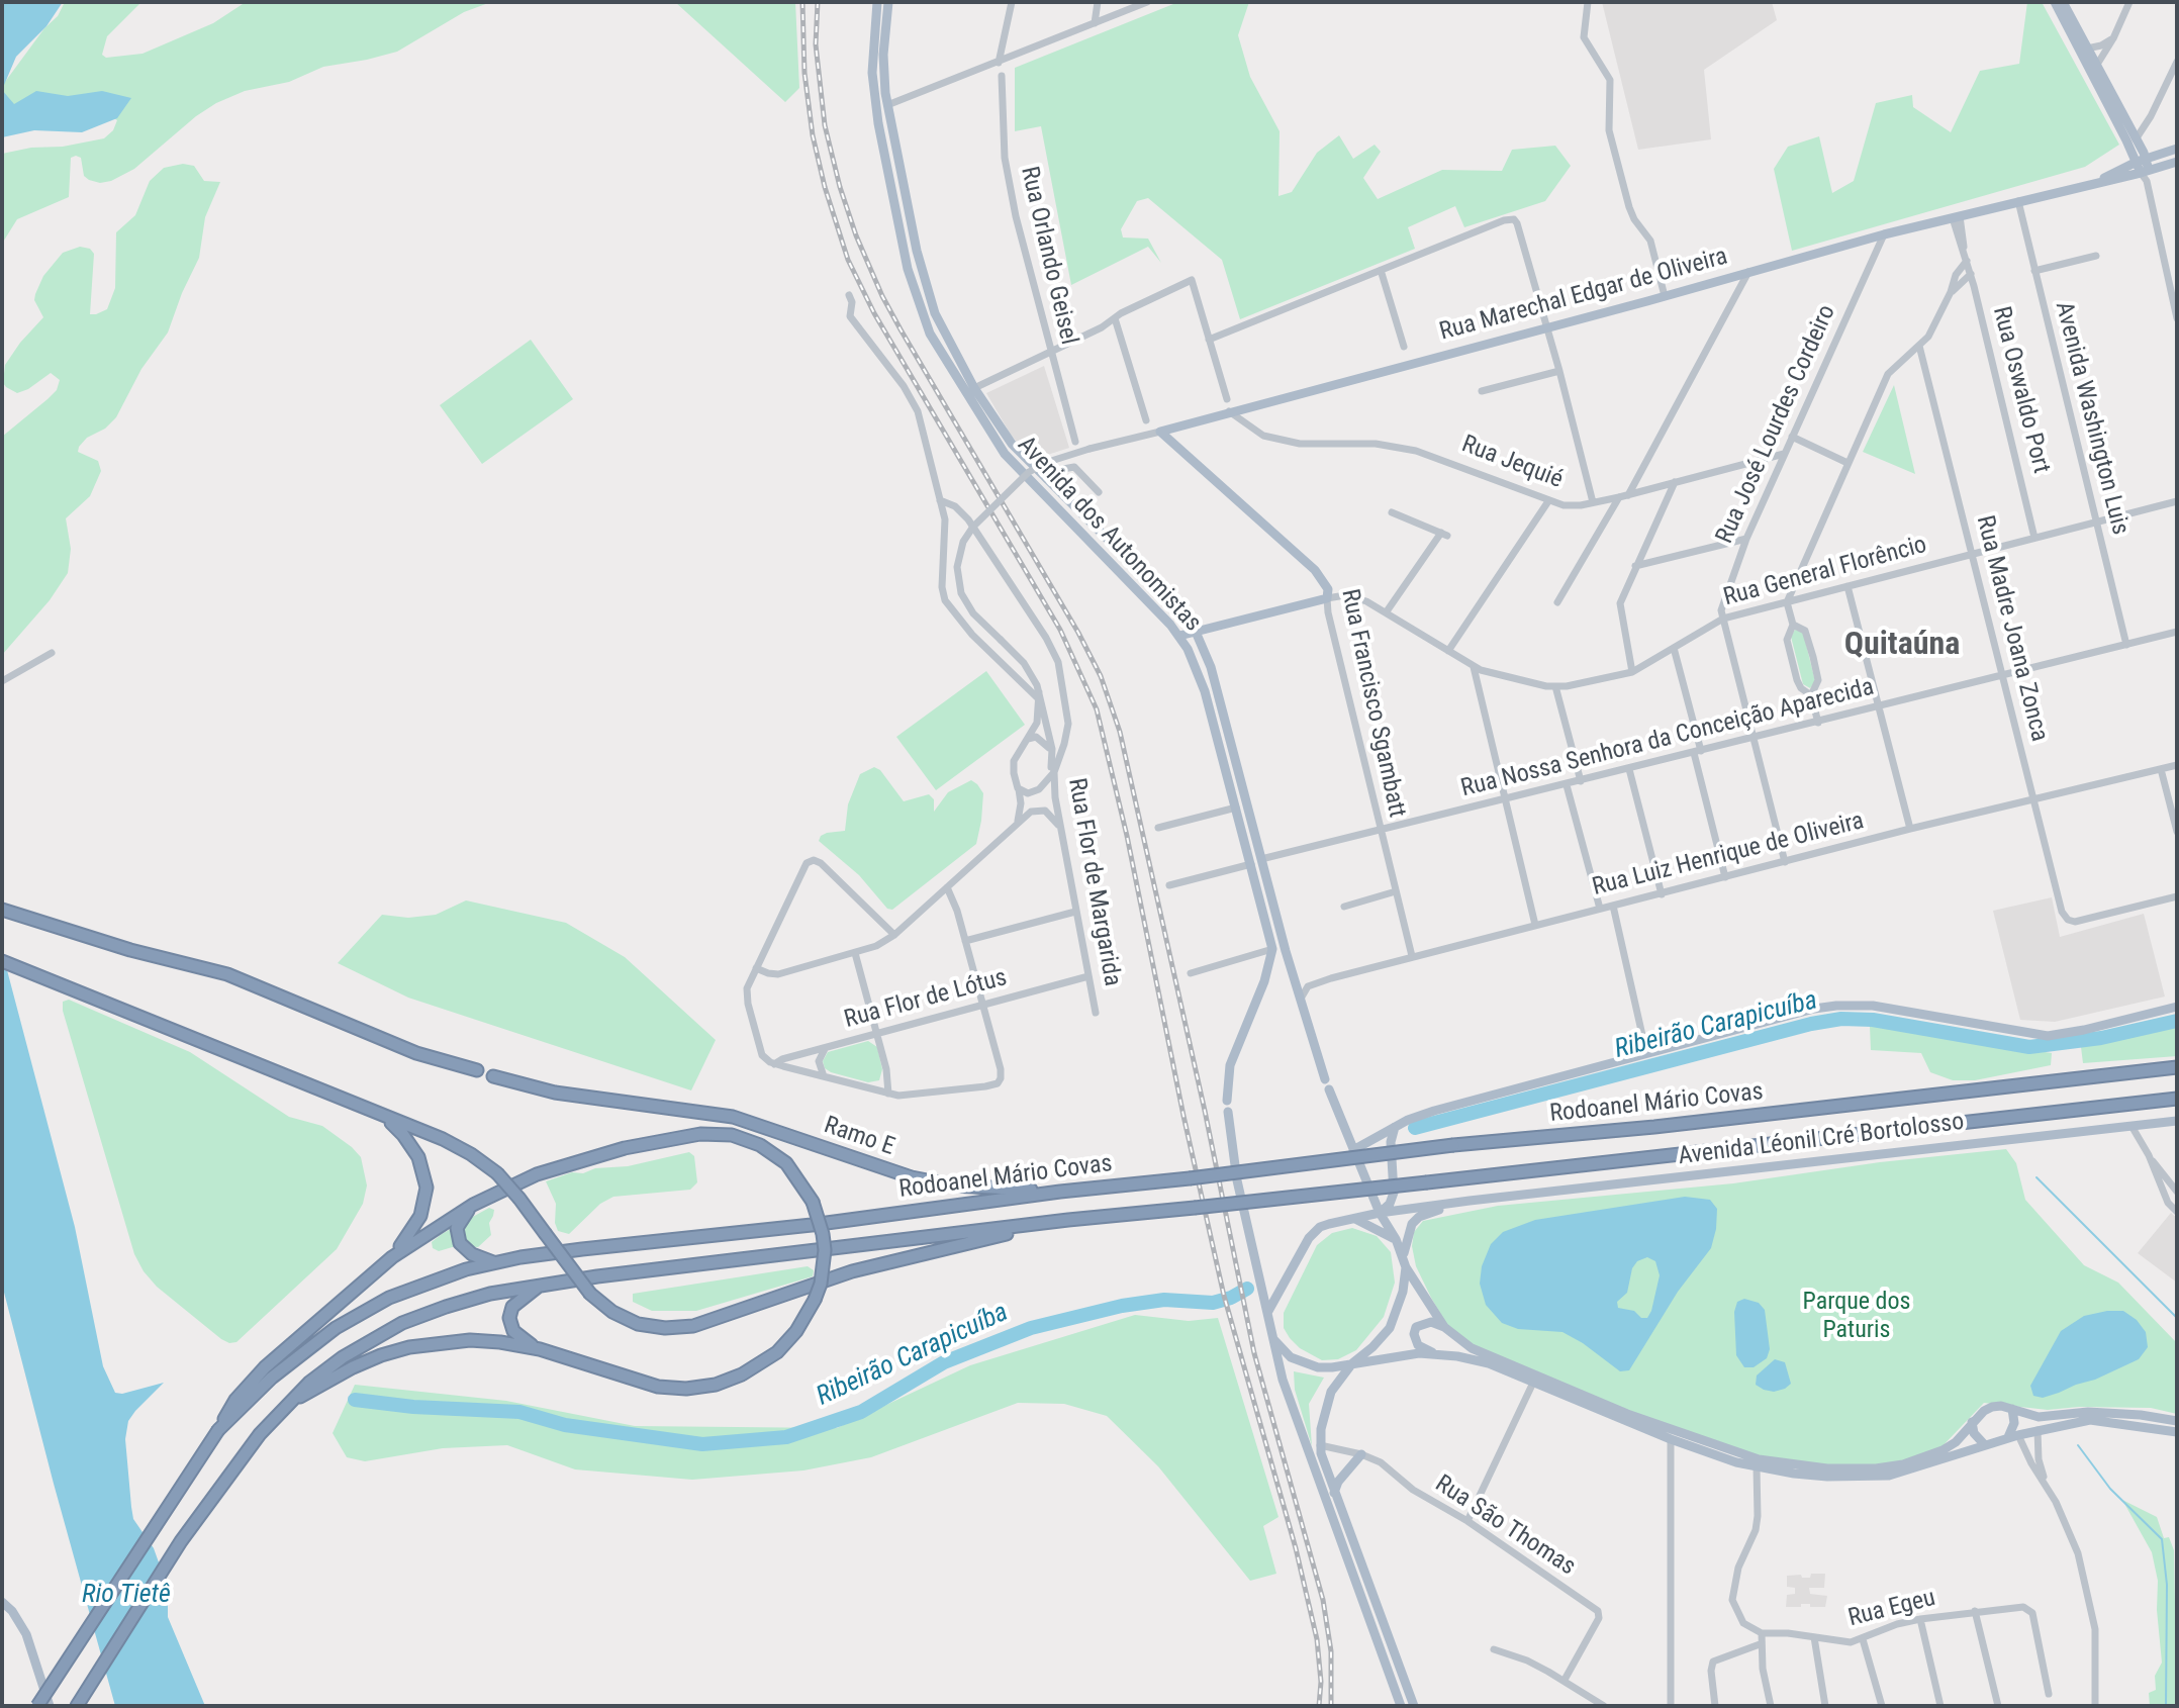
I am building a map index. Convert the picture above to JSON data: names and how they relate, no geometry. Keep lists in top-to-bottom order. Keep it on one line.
{"streets":{"highway":["Rodoanel Mário Covas","Ramo E"],"main road":["Rua Marechal Edgar de Oliveira","Avenida dos Autonomistas","Rua General Florêncio","Rua Francisco Sgambatt","Avenida Léonil Cré Bortolosso"],"street":["Rua Orlando Geisel","Rua Oswaldo Port","Avenida Washington Luis","Rua José Lourdes Cordeiro","Rua Jequié","Rua Madre Joana Zonca","Rua Nossa Senhora da Conceição Aparecida","Rua Luiz Henrique de Oliveira","Rua Flor de Margarida","Rua Flor de Lótus","Rua São Thomas","Rua Egeu"]},"crossings":[["Rua Marechal Edgar de Oliveira","Rua Oswaldo Port"],["Rua Marechal Edgar de Oliveira","Avenida Washington Luis"],["Rua Marechal Edgar de Oliveira","Rua José Lourdes Cordeiro"],["Rua Marechal Edgar de Oliveira","Rua Jequié"],["Rua Marechal Edgar de Oliveira","Rua Francisco Sgambatt"],["Rua Oswaldo Port","Rua General Florêncio"],["Avenida Washington Luis","Rua General Florêncio"],["Avenida Washington Luis","Rua Nossa Senhora da Conceição Aparecida"],["Rua José Lourdes Cordeiro","Rua Jequié"],["Rua José Lourdes Cordeiro","Rua General Florêncio"],["Avenida dos Autonomistas","Rua General Florêncio"],["Avenida dos Autonomistas","Rua Nossa Senhora da Conceição Aparecida"],["Avenida dos Autonomistas","Rua Luiz Henrique de Oliveira"],["Avenida dos Autonomistas","Avenida Léonil Cré Bortolosso"],["Rua General Florêncio","Rua Madre Joana Zonca"],["Rua General Florêncio","Rua Francisco Sgambatt"],["Rua Madre Joana Zonca","Rua Nossa Senhora da Conceição Aparecida"],["Rua Madre Joana Zonca","Rua Luiz Henrique de Oliveira"],["Rua Francisco Sgambatt","Rua Nossa Senhora da Conceição Aparecida"],["Rua Francisco Sgambatt","Rua Luiz Henrique de Oliveira"],["Rua Flor de Margarida","Rua Flor de Lótus"],["Rodoanel Mário Covas","Ramo E"]],"districts":["Quitaúna"],"water":["Ribeirão Carapicuíba","Rio Tietê"],"parks":["Parque dos Paturis"]}
